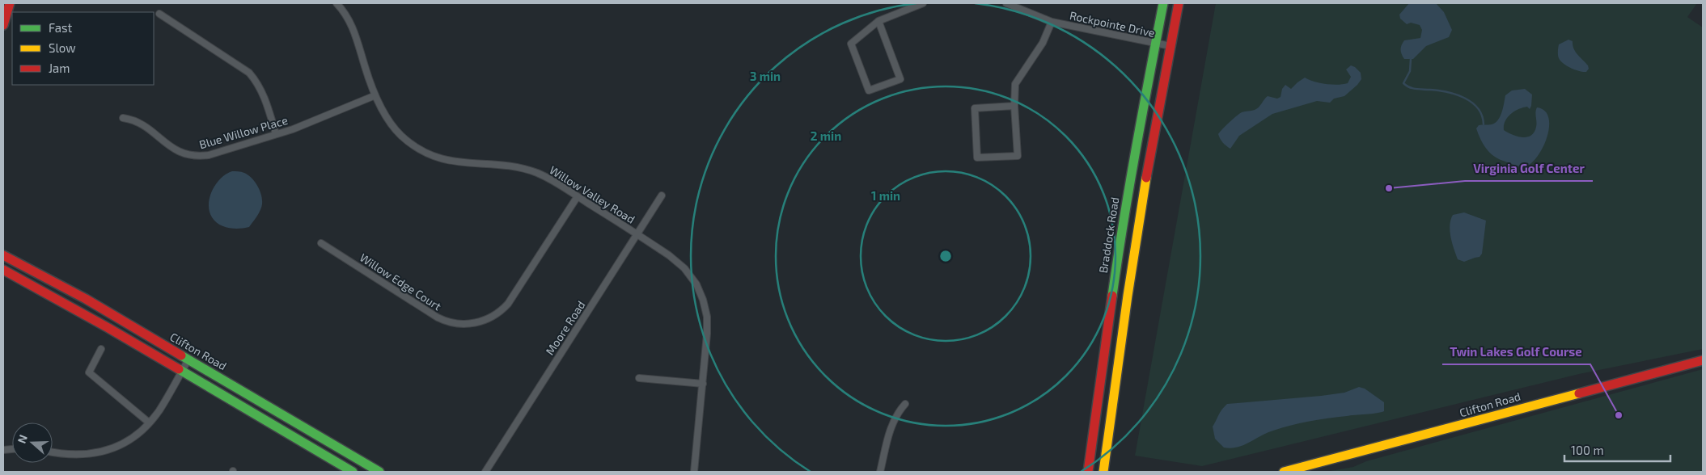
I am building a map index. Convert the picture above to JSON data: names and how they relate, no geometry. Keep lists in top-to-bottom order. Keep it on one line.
{"streets":{"main road":["Braddock Road","Clifton Road"],"street":["Rockpointe Drive","Blue Willow Place","Willow Valley Road","Willow Edge Court","Moore Road"]},"crossings":[["Rockpointe Drive","Braddock Road"],["Blue Willow Place","Willow Valley Road"],["Willow Valley Road","Willow Edge Court"],["Willow Valley Road","Moore Road"]],"places":["Virginia Golf Center","Twin Lakes Golf Course"],"legend":["Fast","Slow","Jam"],"scale_bar":"100 m","north":"left","rings":["3 min","2 min","1 min"]}
